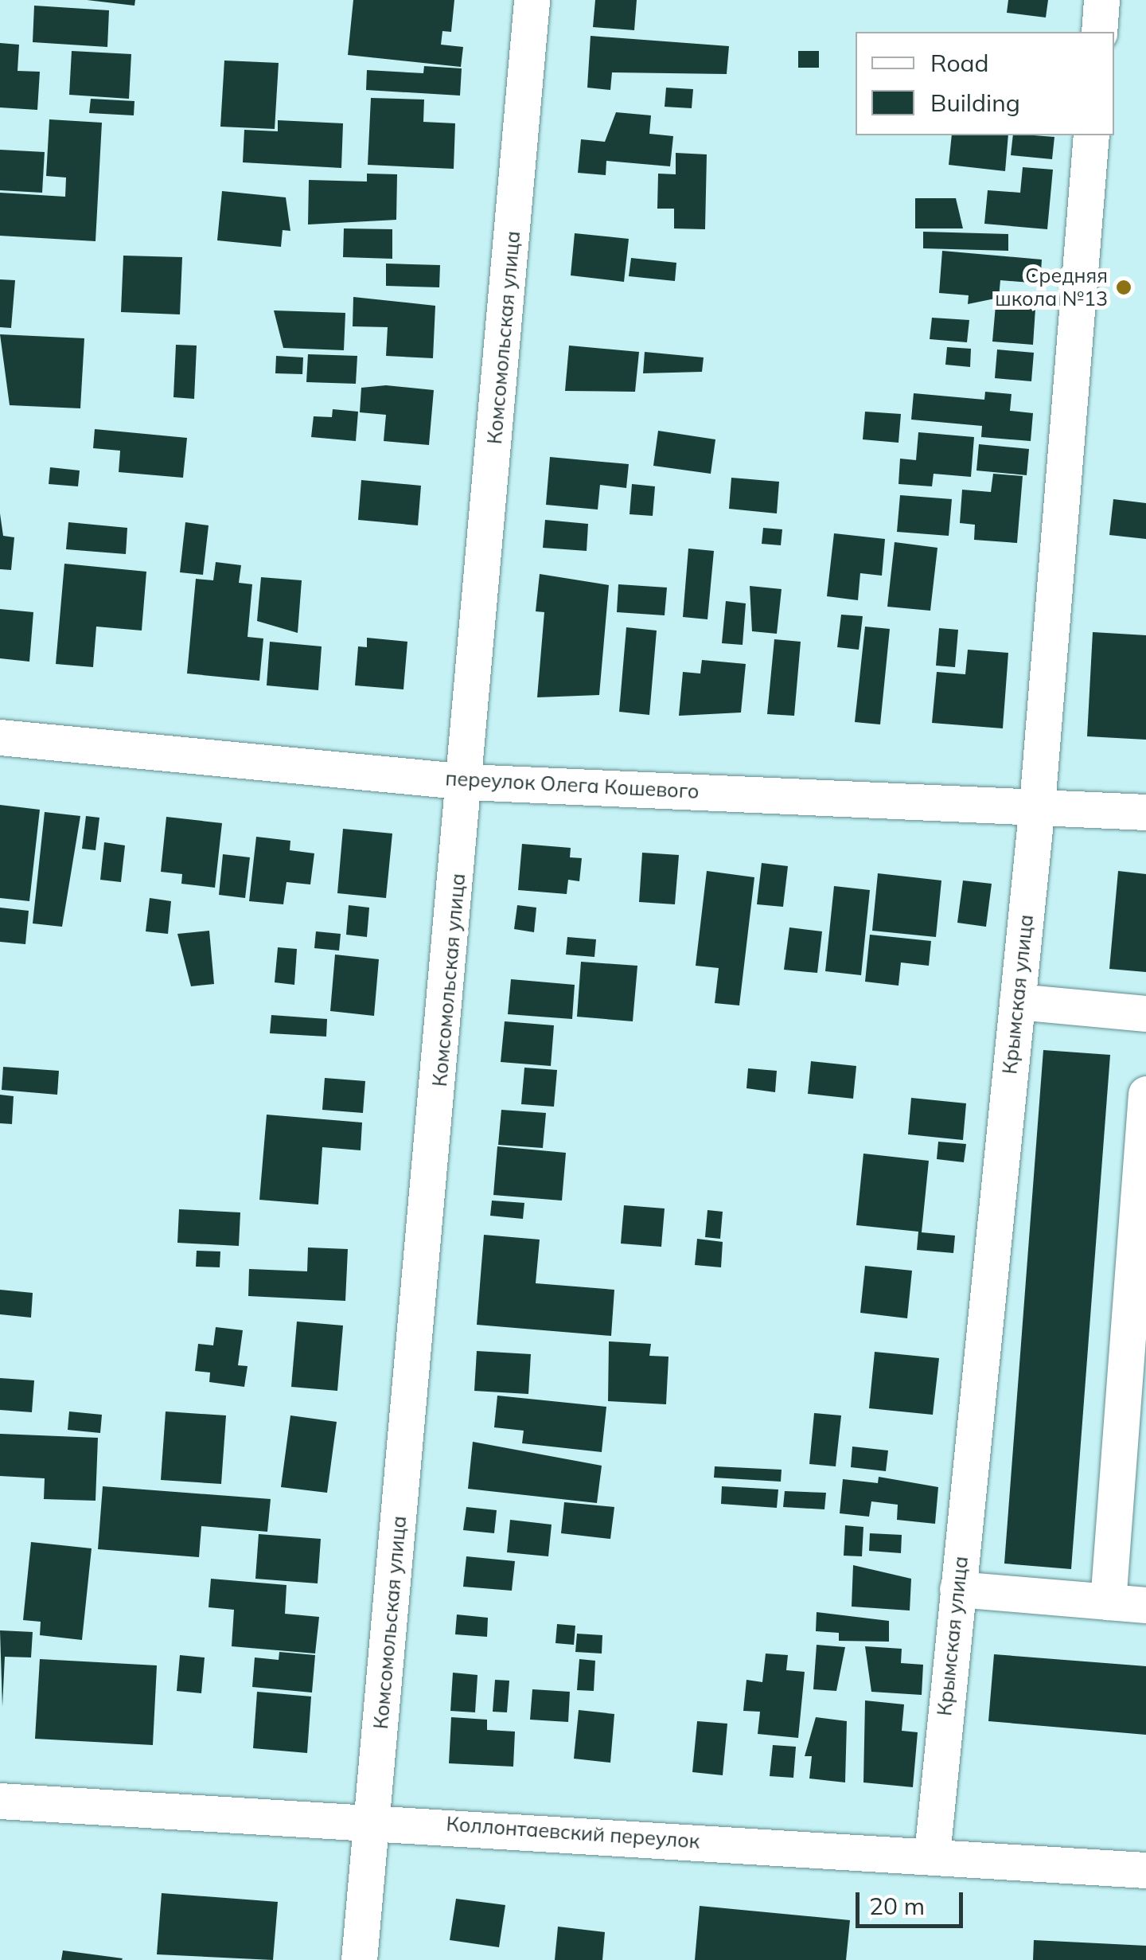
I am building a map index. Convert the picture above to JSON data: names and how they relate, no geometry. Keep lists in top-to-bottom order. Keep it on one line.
{"streets":{"street":["Комсомольская улица","переулок Олега Кошевого","Крымская улица","Коллонтаевский переулок"]},"crossings":[["Комсомольская улица","переулок Олега Кошевого"],["Комсомольская улица","Коллонтаевский переулок"],["переулок Олега Кошевого","Крымская улица"],["Крымская улица","Коллонтаевский переулок"]],"places":["Средняя школа №13"],"legend":["Road","Building"],"scale_bar":"20 m"}
